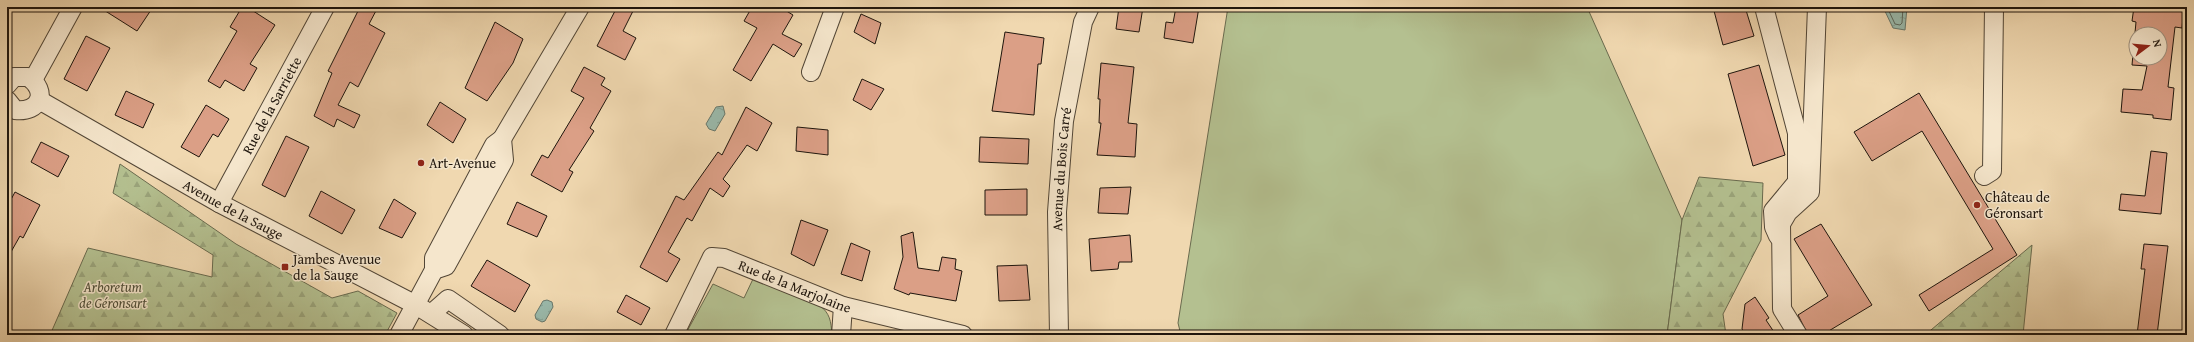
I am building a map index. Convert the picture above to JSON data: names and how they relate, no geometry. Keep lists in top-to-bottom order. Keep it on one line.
{"streets":{"street":["Rue de la Sarriette","Avenue du Bois Carré","Avenue de la Sauge","Rue de la Marjolaine"]},"crossings":[["Rue de la Sarriette","Avenue de la Sauge"]],"parks":["Arboretum de Géronsart"],"places":{"other":["Art-Avenue","Château de Géronsart"],"transit":["Jambes Avenue de la Sauge"]},"north":"right"}
